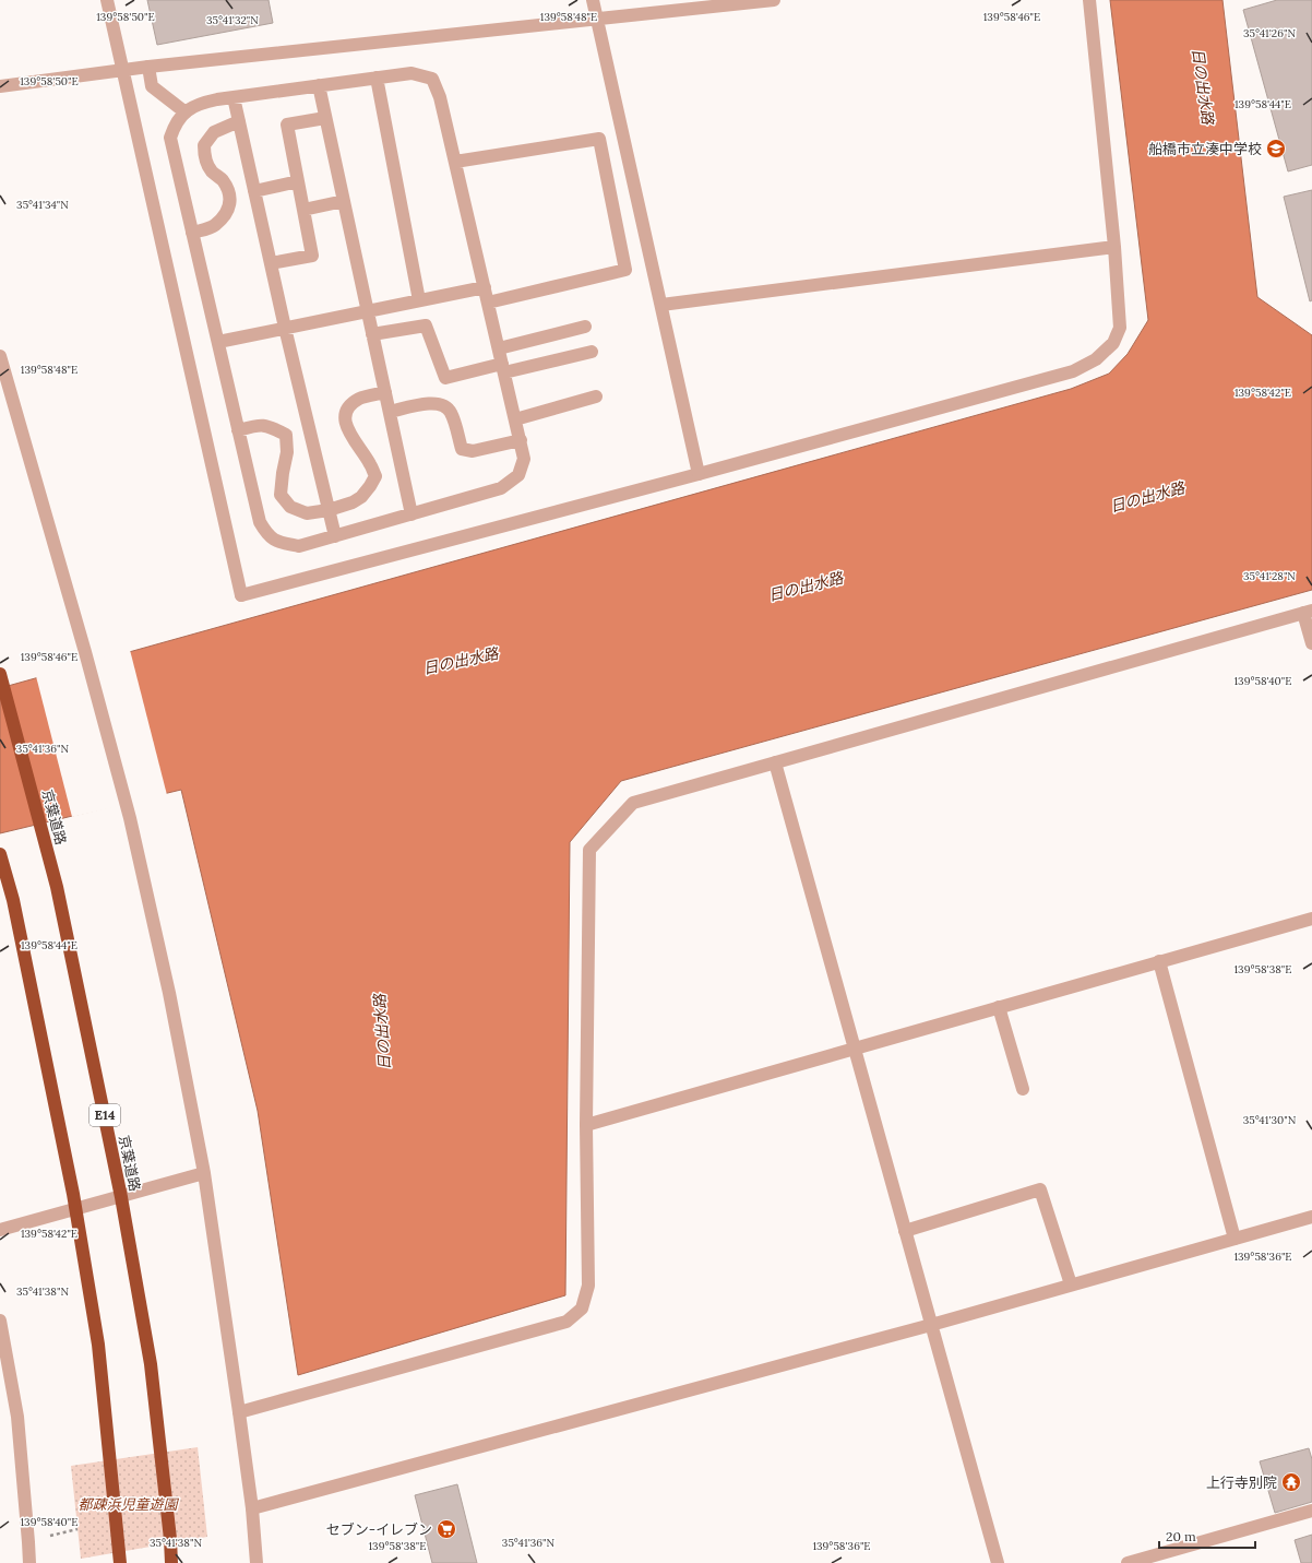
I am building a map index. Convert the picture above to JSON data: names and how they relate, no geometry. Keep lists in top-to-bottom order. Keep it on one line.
{"streets":{"highway":["京葉道路","E14"]},"water":["日の出水路"],"parks":["都疎浜児童遊園"],"places":{"school or university":["船橋市立湊中学校"],"temple":["上行寺別院"],"supermarket":["セブン-イレブン"]},"scale_bar":"20 m","coordinates":["139°58'50\"E","139°58'48\"E","139°58'46\"E","35°41'32\"N","35°41'26\"N","139°58'44\"E","35°41'34\"N","139°58'42\"E","35°41'28\"N","139°58'40\"E","35°41'36\"N","139°58'38\"E","35°41'30\"N","139°58'36\"E","35°41'38\"N"]}
